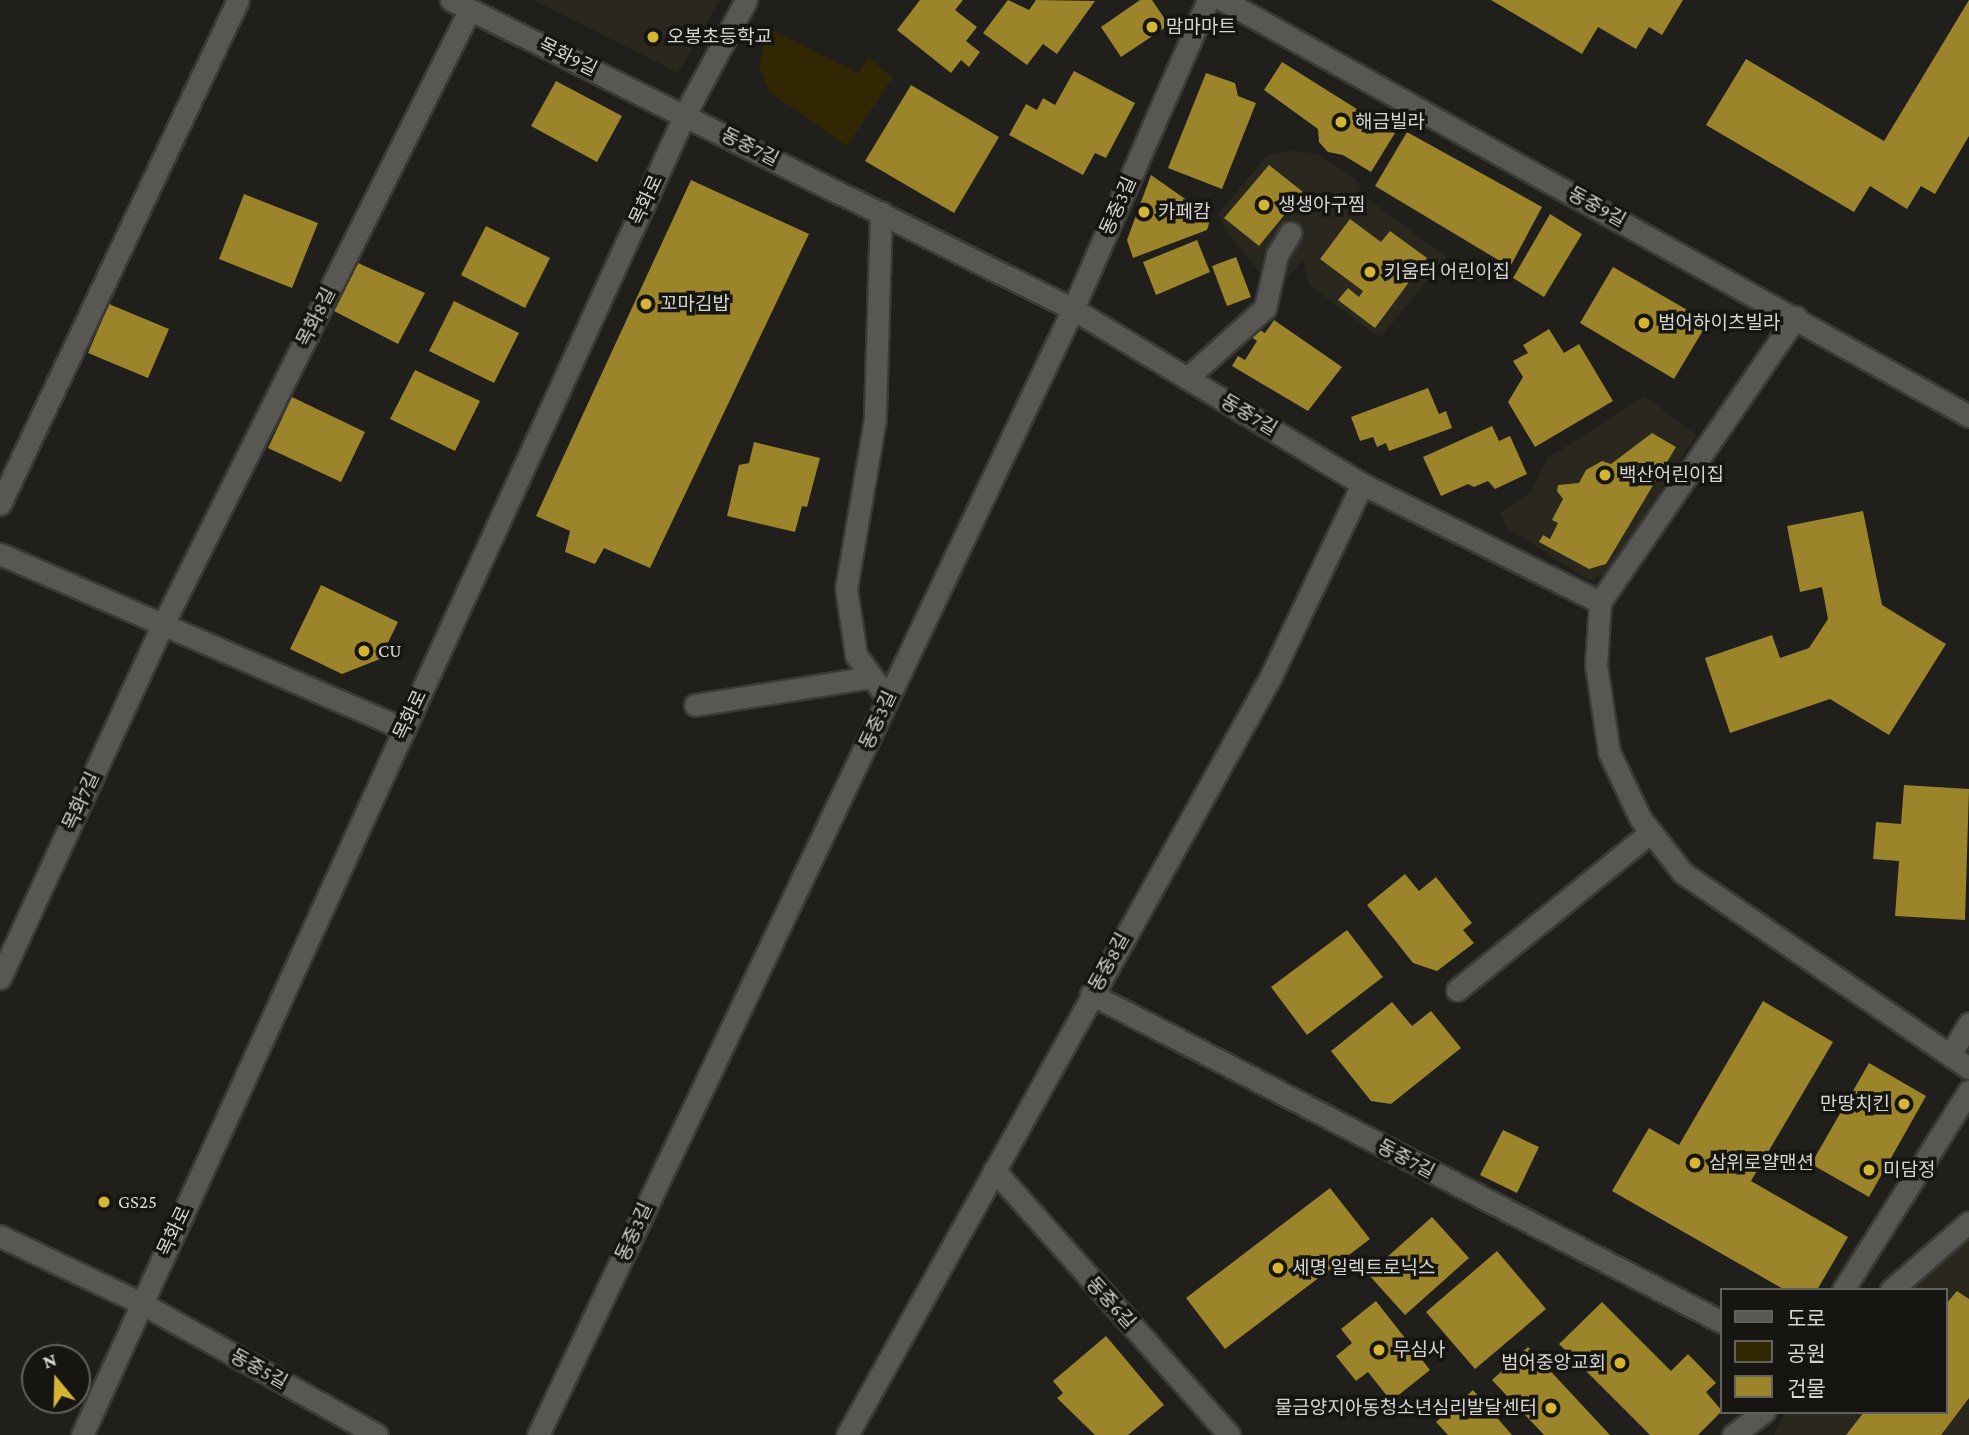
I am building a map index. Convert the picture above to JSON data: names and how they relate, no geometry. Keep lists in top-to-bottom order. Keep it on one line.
{"streets":{"street":["목화9길","동중7길","목화로","동중3길","동중9길","목화8길","목화7길","동중8길","동중6길","동중5길"]},"crossings":[["목화9길","동중7길"],["목화9길","목화로"],["목화9길","목화8길"],["동중7길","목화로"],["동중7길","동중3길"],["동중7길","동중8길"],["목화로","동중5길"],["목화8길","목화7길"],["동중8길","동중6길"]],"places":["맘마마트","오봉초등학교","해금빌라","생생아구찜","카페캄","키움터 어린이집","꼬마김밥","범어하이츠빌라","백산어린이집","CU","만땅치킨","삼위로얄맨션","미담정","GS25","세명 일렉트로닉스","무심사","범어중앙교회","물금양지아동청소년심리발달센터"],"legend":["도로","공원","건물"],"north":"top"}
